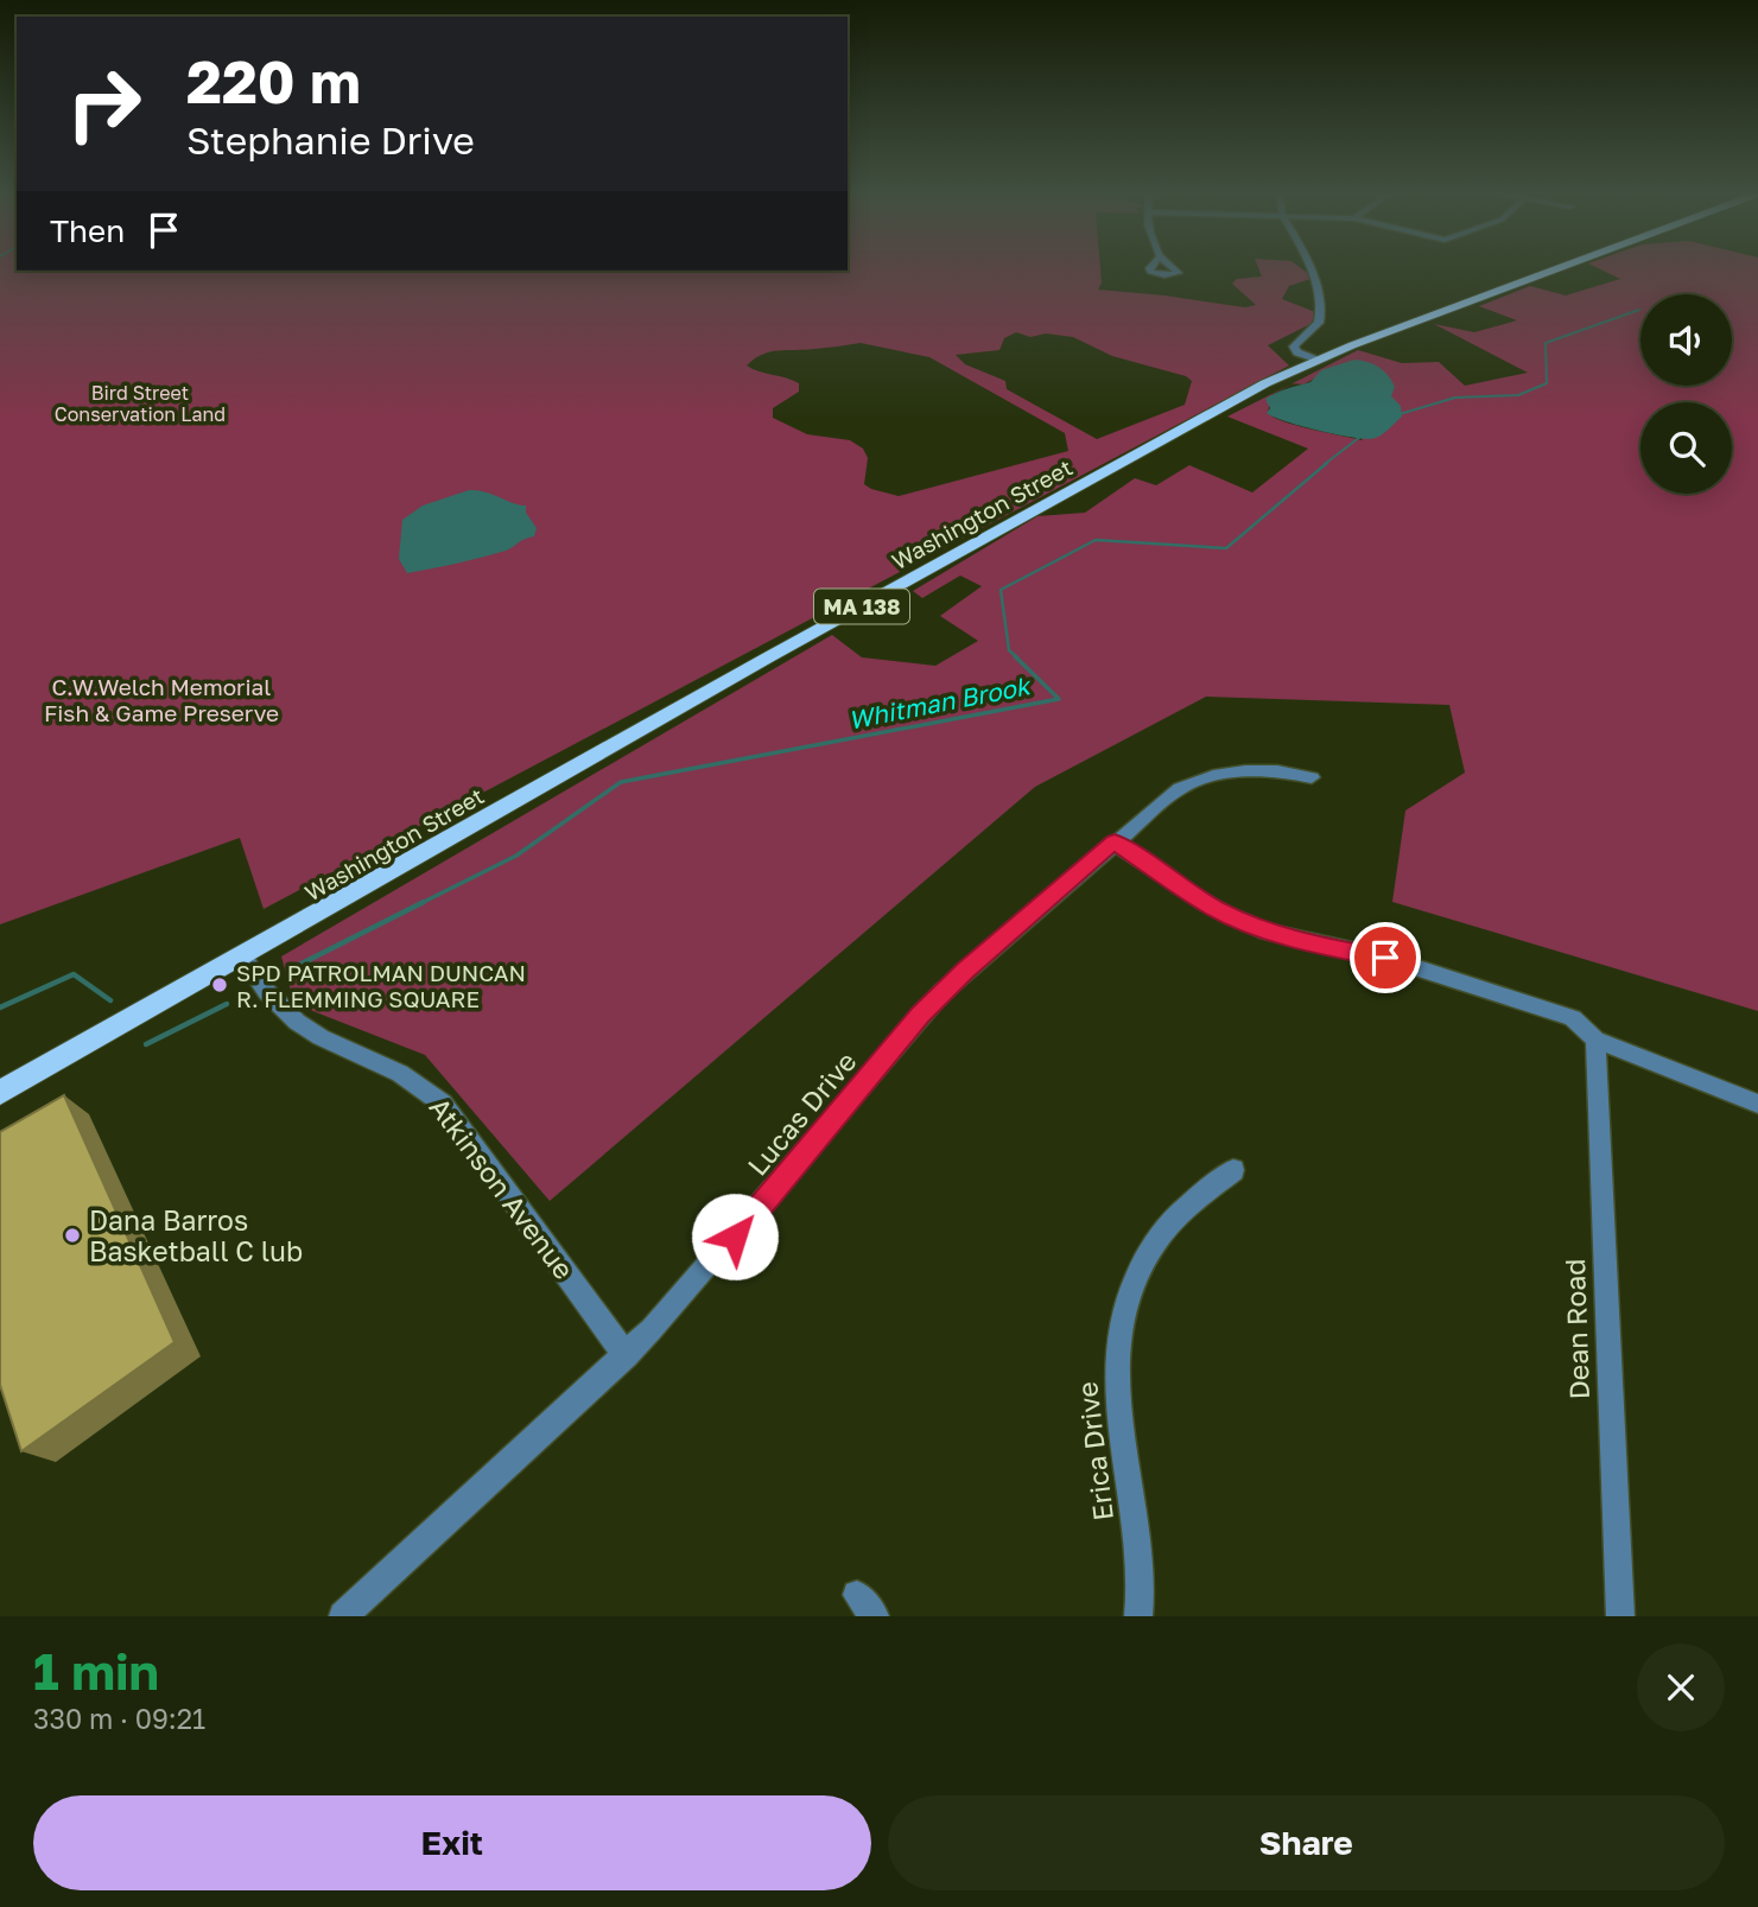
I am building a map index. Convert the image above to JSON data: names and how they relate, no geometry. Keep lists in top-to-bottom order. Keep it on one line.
{"streets":{"main road":["Washington Street","MA 138"],"street":["Lucas Drive","Atkinson Avenue","Dean Road","Erica Drive"]},"crossings":[["Washington Street","Atkinson Avenue"],["Lucas Drive","Atkinson Avenue"]],"water":["Whitman Brook"],"parks":["Bird Street Conservation Land","C.W.Welch Memorial Fish & Game Preserve"],"places":["SPD PATROLMAN DUNCAN R. FLEMMING SQUARE","Dana Barros Basketball C lub"],"page":{"turn":["220 m","Stephanie Drive"],"then":"Then","heading":["1 min","330 m · 09:21"],"buttons":["Exit","Share"]}}
